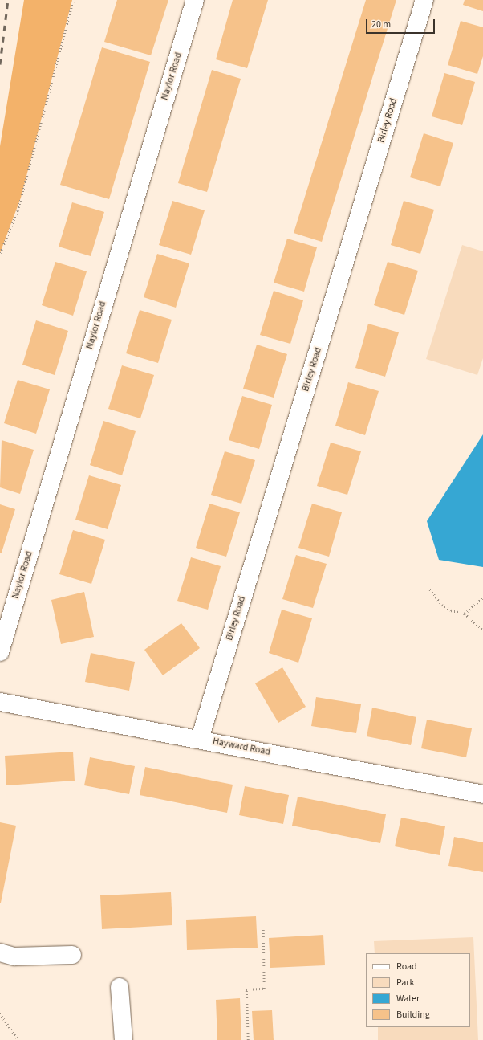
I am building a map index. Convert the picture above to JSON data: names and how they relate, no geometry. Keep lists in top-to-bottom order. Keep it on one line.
{"streets":{"street":["Naylor Road","Birley Road","Hayward Road"]},"crossings":[["Birley Road","Hayward Road"]],"legend":["Road","Park","Water","Building"],"scale_bar":"20 m"}
